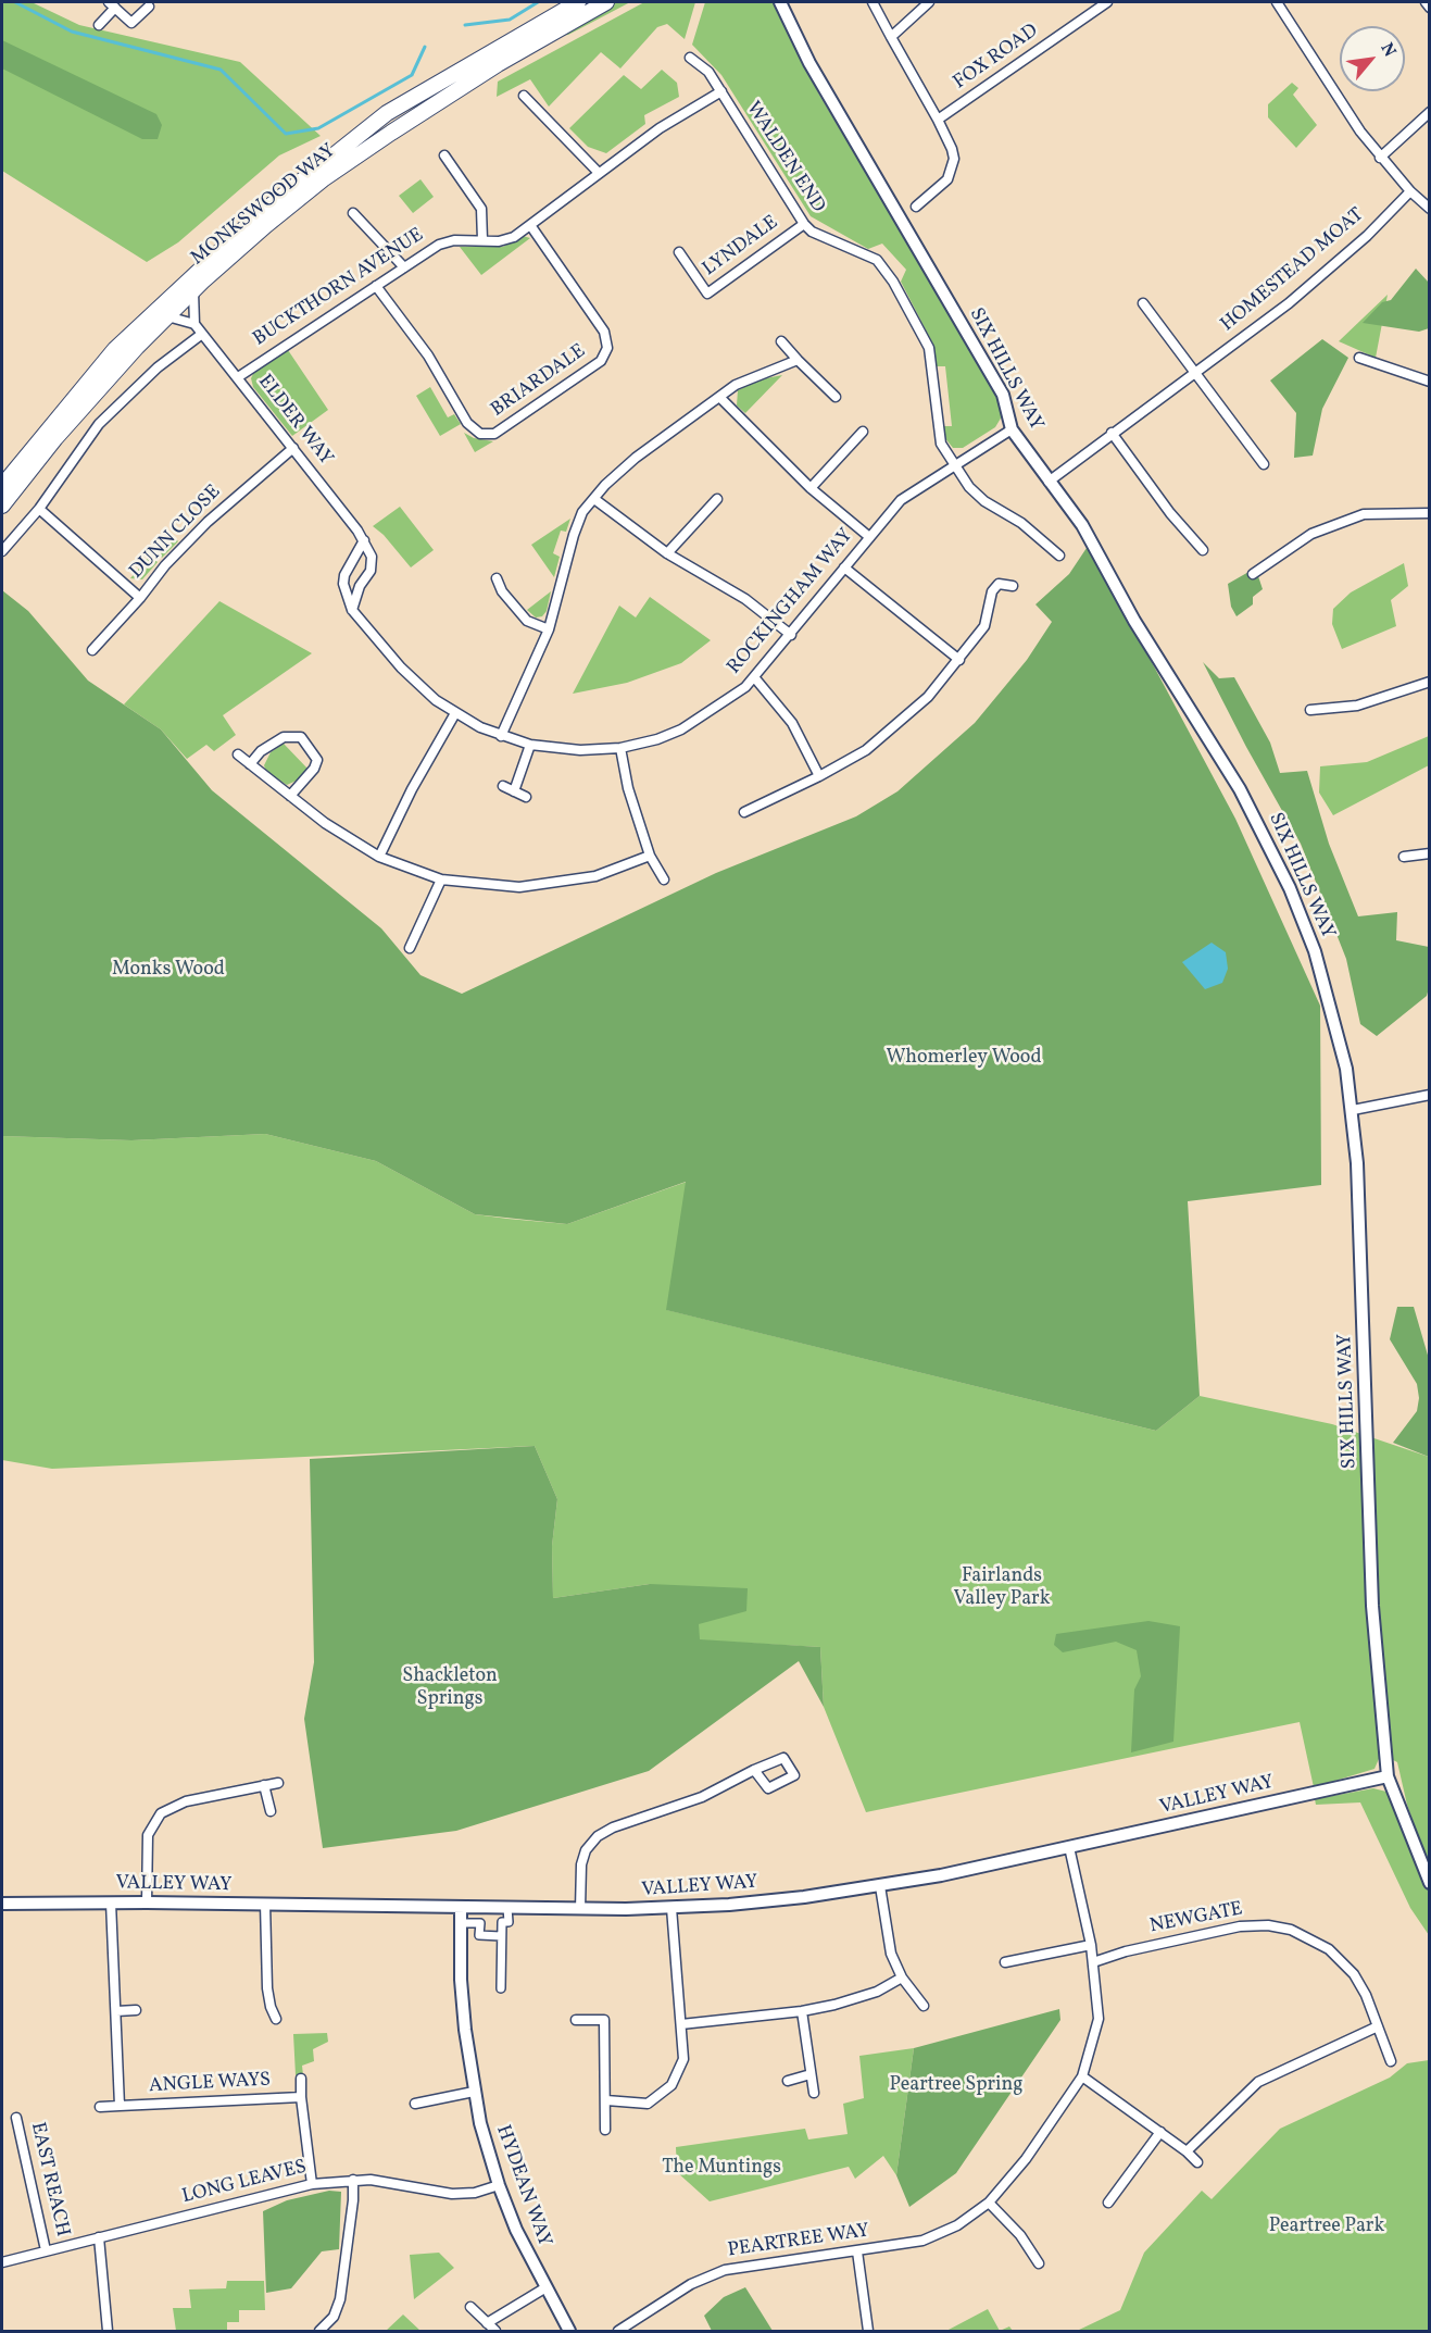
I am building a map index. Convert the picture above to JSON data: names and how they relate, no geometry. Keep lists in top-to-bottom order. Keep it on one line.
{"streets":{"main road":["MONKSWOOD WAY"],"street":["FOX ROAD","WALDEN END","LYNDALE","HOMESTEAD MOAT","BUCKTHORN AVENUE","SIX HILLS WAY","BRIARDALE","ELDER WAY","DUNN CLOSE","ROCKINGHAM WAY","VALLEY WAY","NEWGATE","ANGLE WAYS","EAST REACH","LONG LEAVES","HYDEAN WAY","PEARTREE WAY"]},"crossings":[["WALDEN END","LYNDALE"],["WALDEN END","BUCKTHORN AVENUE"],["WALDEN END","ROCKINGHAM WAY"],["HOMESTEAD MOAT","SIX HILLS WAY"],["BUCKTHORN AVENUE","BRIARDALE"],["BUCKTHORN AVENUE","ELDER WAY"],["SIX HILLS WAY","ROCKINGHAM WAY"],["SIX HILLS WAY","VALLEY WAY"],["ELDER WAY","DUNN CLOSE"],["ELDER WAY","ROCKINGHAM WAY"],["VALLEY WAY","HYDEAN WAY"],["VALLEY WAY","PEARTREE WAY"],["NEWGATE","PEARTREE WAY"],["EAST REACH","LONG LEAVES"],["LONG LEAVES","HYDEAN WAY"]],"parks":["Monks Wood","Whomerley Wood","Fairlands Valley Park","Shackleton Springs","Peartree Spring","The Muntings","Peartree Park"],"north":"top right"}
